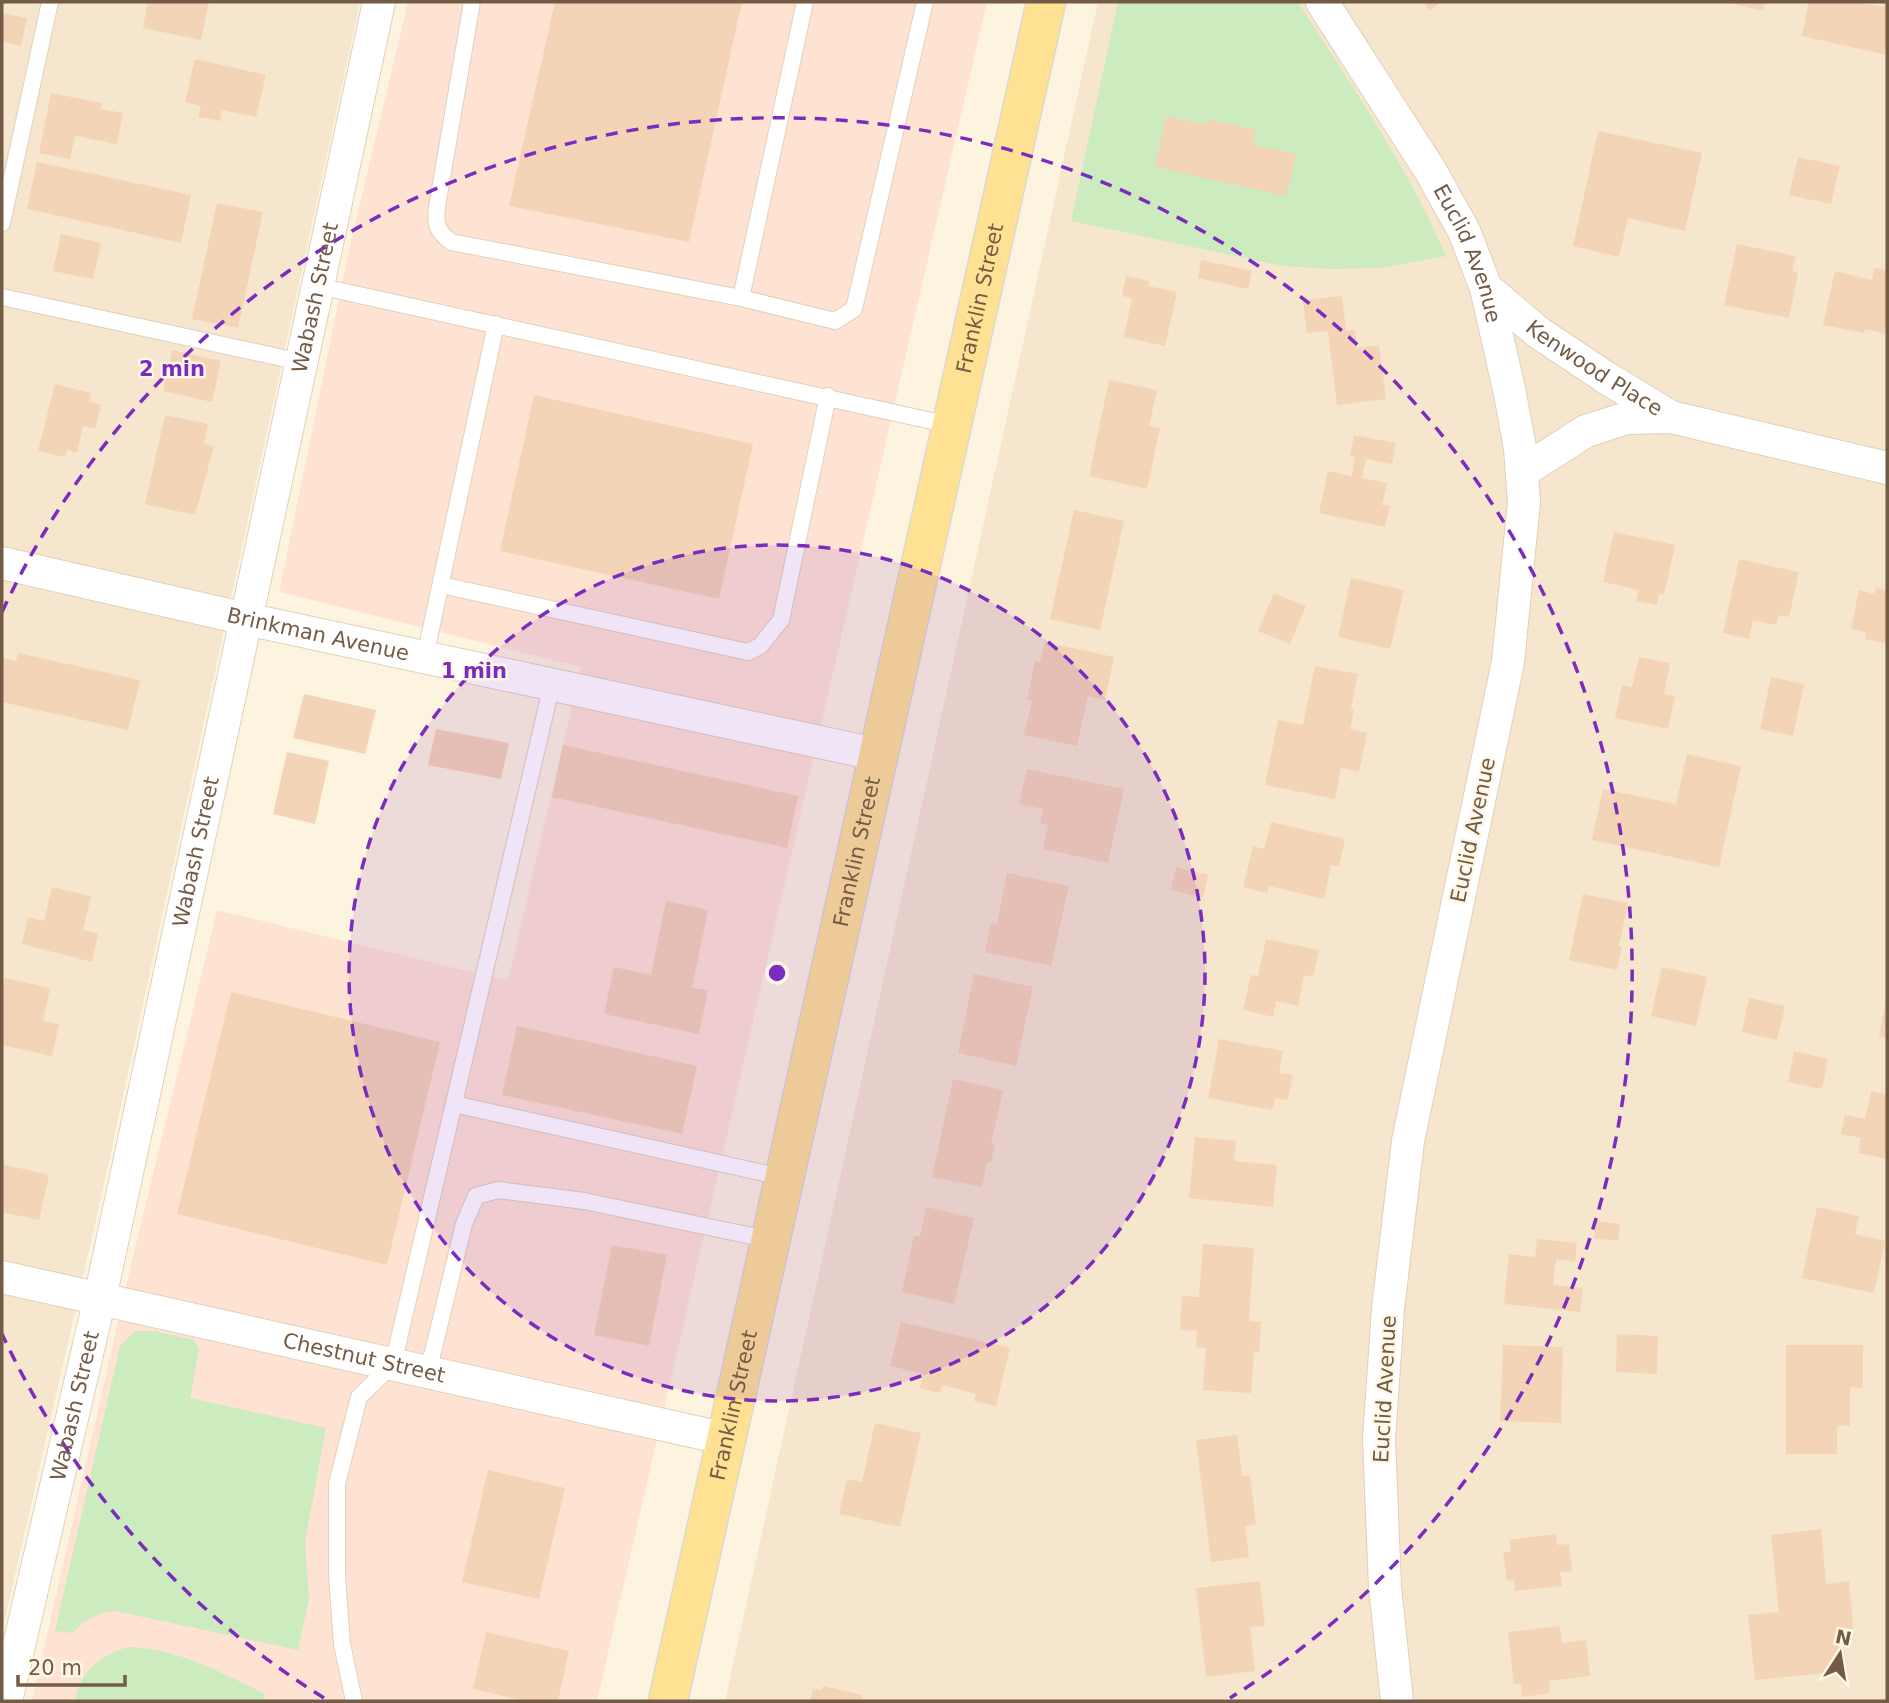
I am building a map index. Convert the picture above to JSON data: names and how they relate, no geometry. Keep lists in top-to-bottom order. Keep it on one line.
{"streets":{"main road":["Franklin Street"],"street":["Euclid Avenue","Wabash Street","Kenwood Place","Brinkman Avenue","Chestnut Street"]},"crossings":[["Euclid Avenue","Kenwood Place"],["Wabash Street","Brinkman Avenue"],["Wabash Street","Chestnut Street"],["Franklin Street","Brinkman Avenue"],["Franklin Street","Chestnut Street"]],"scale_bar":"20 m","north":"top","rings":["2 min","1 min"]}
